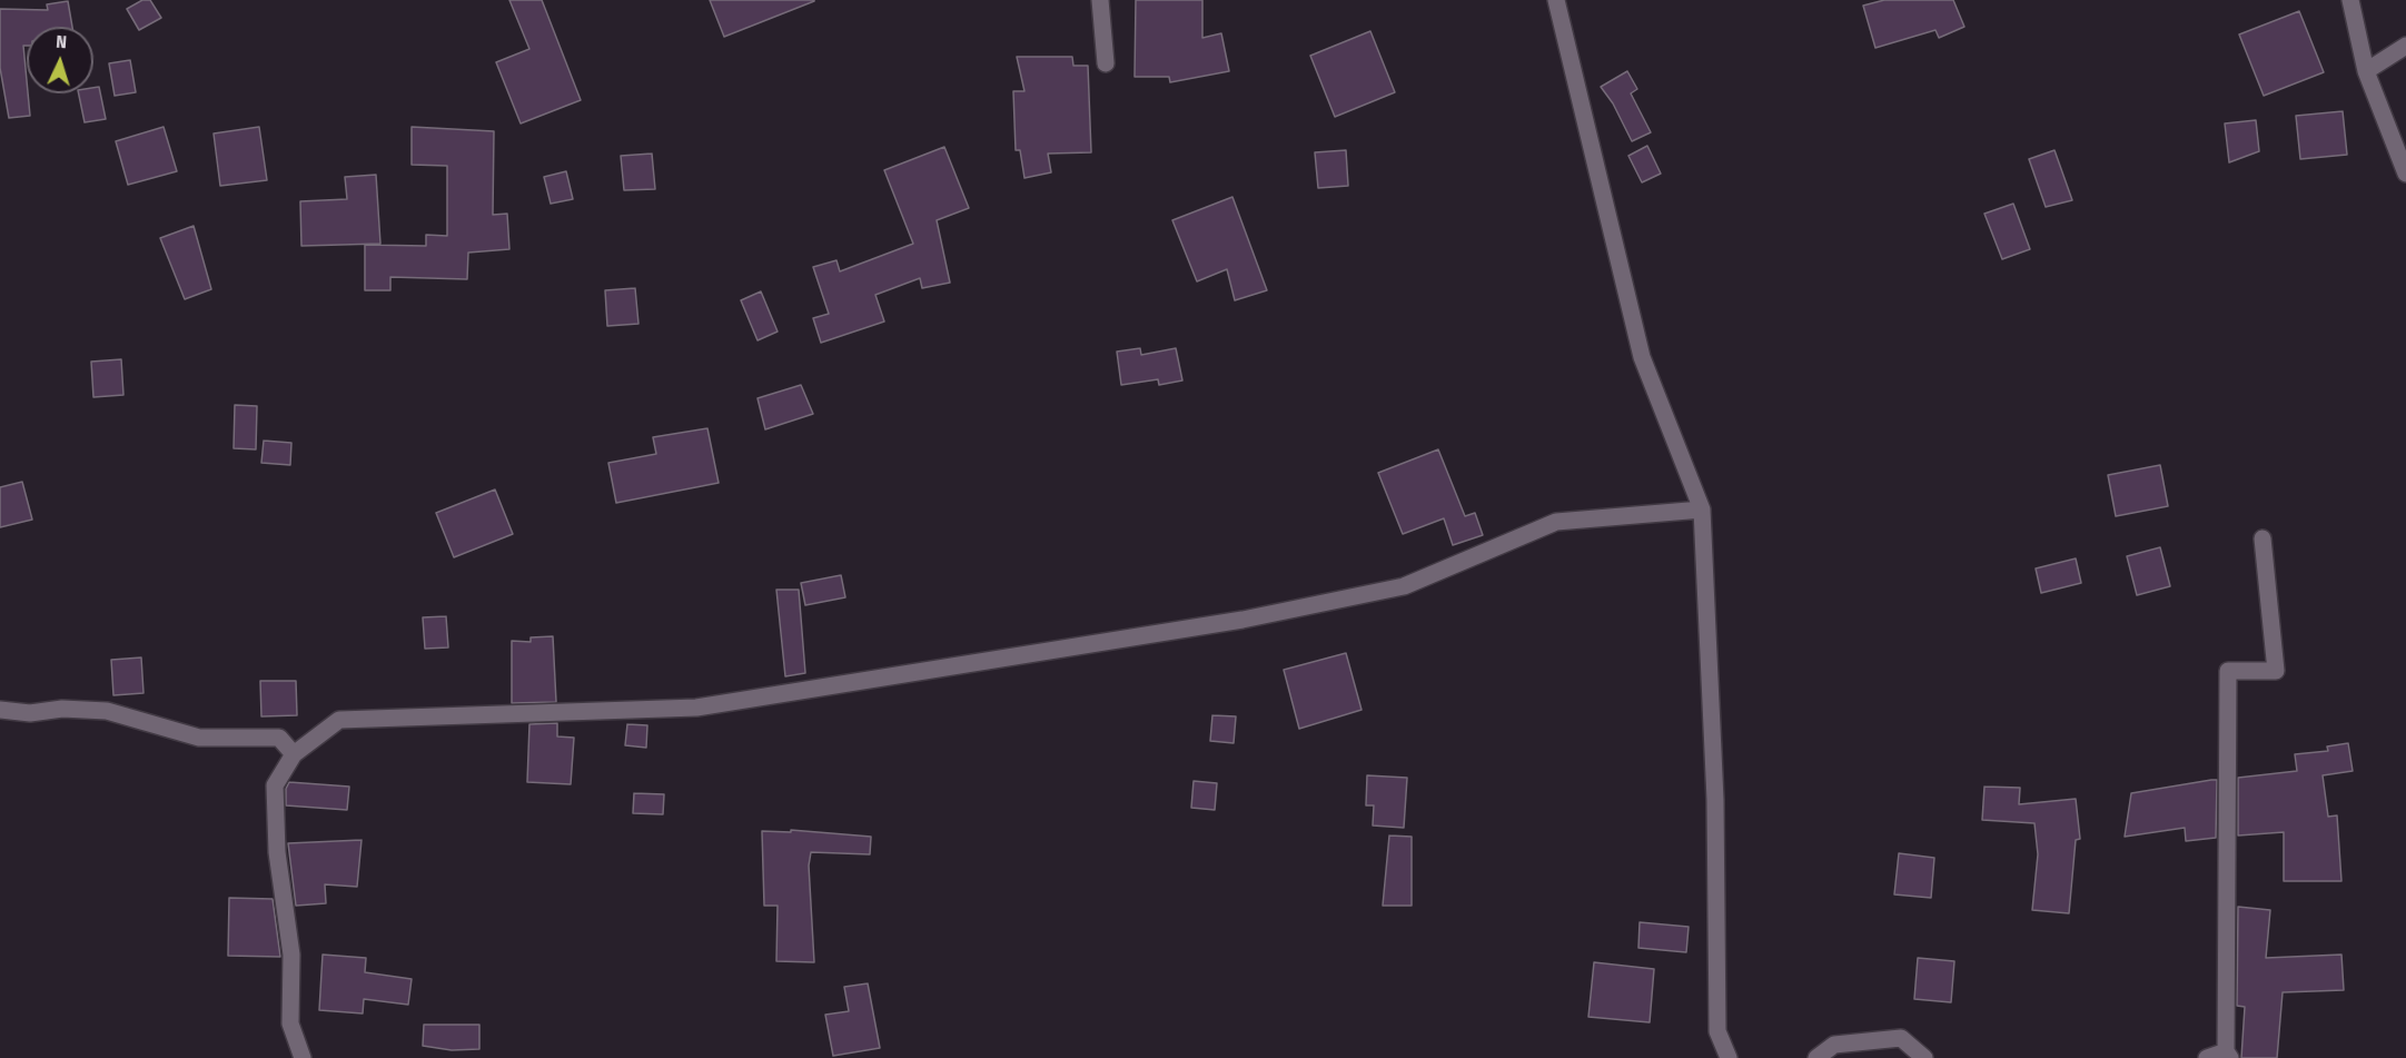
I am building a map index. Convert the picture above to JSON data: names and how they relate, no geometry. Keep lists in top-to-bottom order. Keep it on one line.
{"north":"top"}
